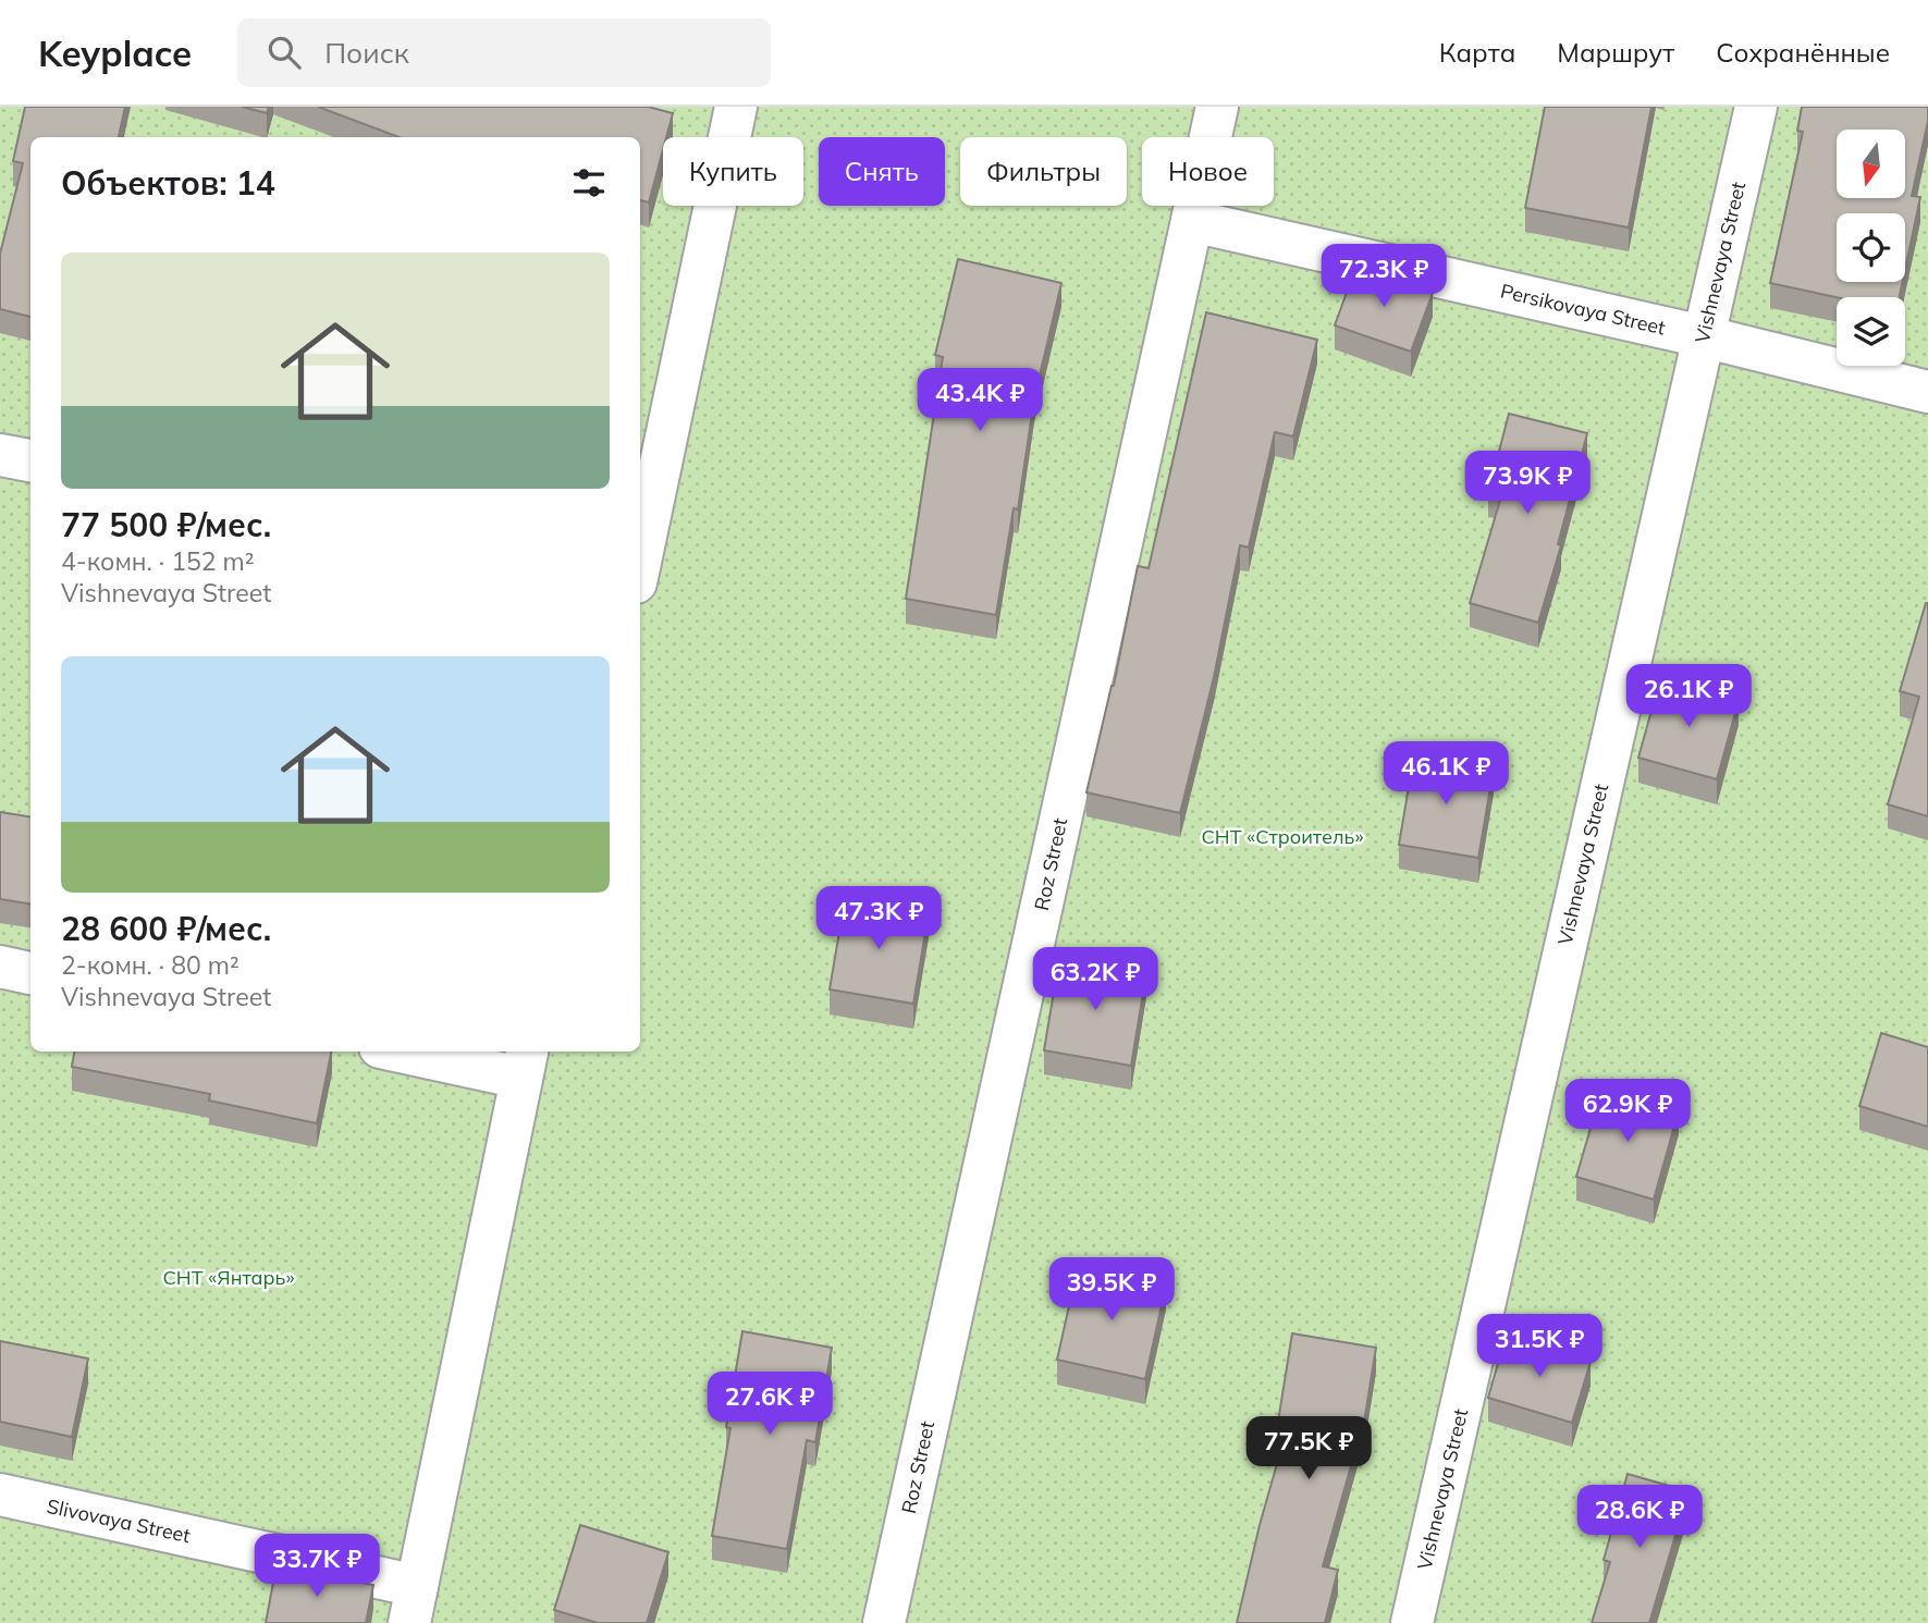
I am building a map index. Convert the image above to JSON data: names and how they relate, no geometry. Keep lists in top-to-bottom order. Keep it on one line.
{"streets":{"street":["Vishnevaya Street","Persikovaya Street","Roz Street","Slivovaya Street"]},"crossings":[["Vishnevaya Street","Persikovaya Street"],["Persikovaya Street","Roz Street"]],"parks":["СНТ «Строитель»","СНТ «Янтарь»"],"north":"bottom","page":{"header":"Keyplace","search":"Поиск","nav":["Карта","Маршрут","Сохранённые"],"chip":["Купить","Снять","Фильтры","Новое"],"heading":"Объектов: 14","list":[{"name":"77 500 ₽/мес.","note":"4-комн. · 152 m² · Vishnevaya Street"},{"name":"28 600 ₽/мес.","note":"2-комн. · 80 m² · Vishnevaya Street"}],"price":["72.3K ₽","43.4K ₽","73.9K ₽","26.1K ₽","46.1K ₽","47.3K ₽","63.2K ₽","62.9K ₽","39.5K ₽","31.5K ₽","27.6K ₽","77.5K ₽","28.6K ₽","33.7K ₽"]}}
